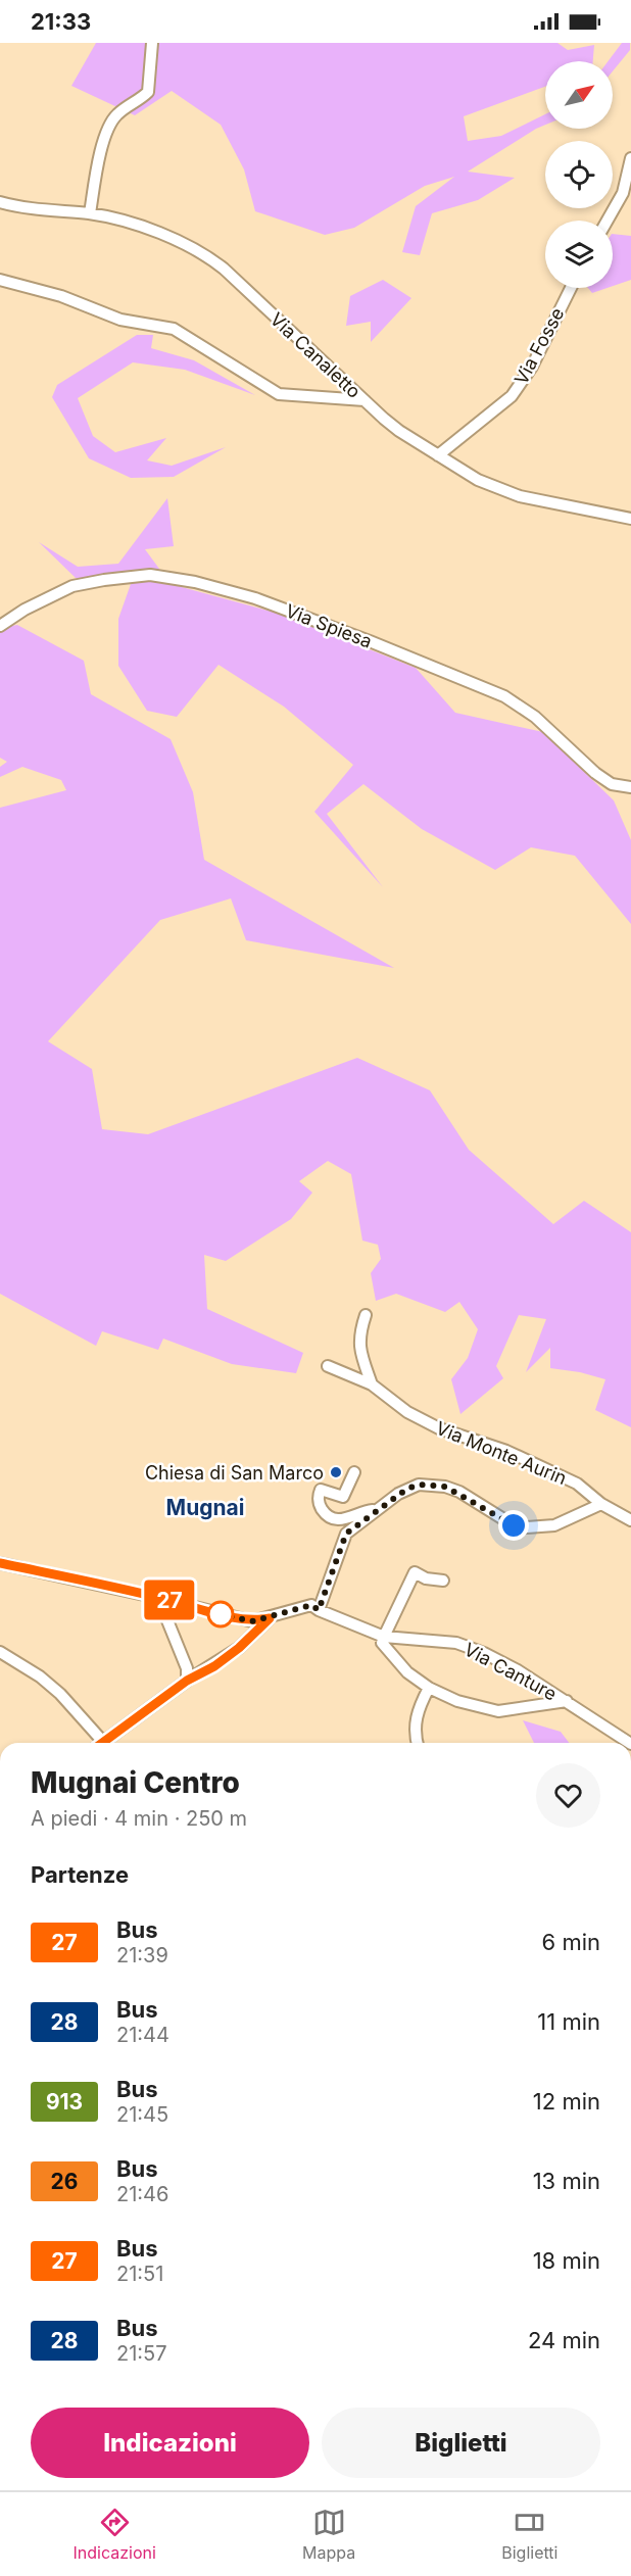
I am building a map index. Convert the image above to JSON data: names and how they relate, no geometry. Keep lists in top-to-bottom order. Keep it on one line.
{"streets":{"street":["Via Fosse","Via Canaletto","Via Spiesa","Via Monte Aurin","Via Canture"]},"crossings":[["Via Fosse","Via Canaletto"]],"districts":["Mugnai"],"places":["Chiesa di San Marco"],"lines":["bus line 27"],"north":"top right","page":{"status":"21:33","on_map":"27","heading":[["Mugnai Centro","A piedi · 4 min · 250 m"],"Partenze"],"list":[{"mark":"27","name":"Bus","note":"21:39","value":"6 min"},{"mark":"28","name":"Bus","note":"21:44","value":"11 min"},{"mark":"913","name":"Bus","note":"21:45","value":"12 min"},{"mark":"26","name":"Bus","note":"21:46","value":"13 min"},{"mark":"27","name":"Bus","note":"21:51","value":"18 min"},{"mark":"28","name":"Bus","note":"21:57","value":"24 min"}],"buttons":["Indicazioni","Biglietti"],"tabs":["Indicazioni","Mappa","Biglietti"]}}
